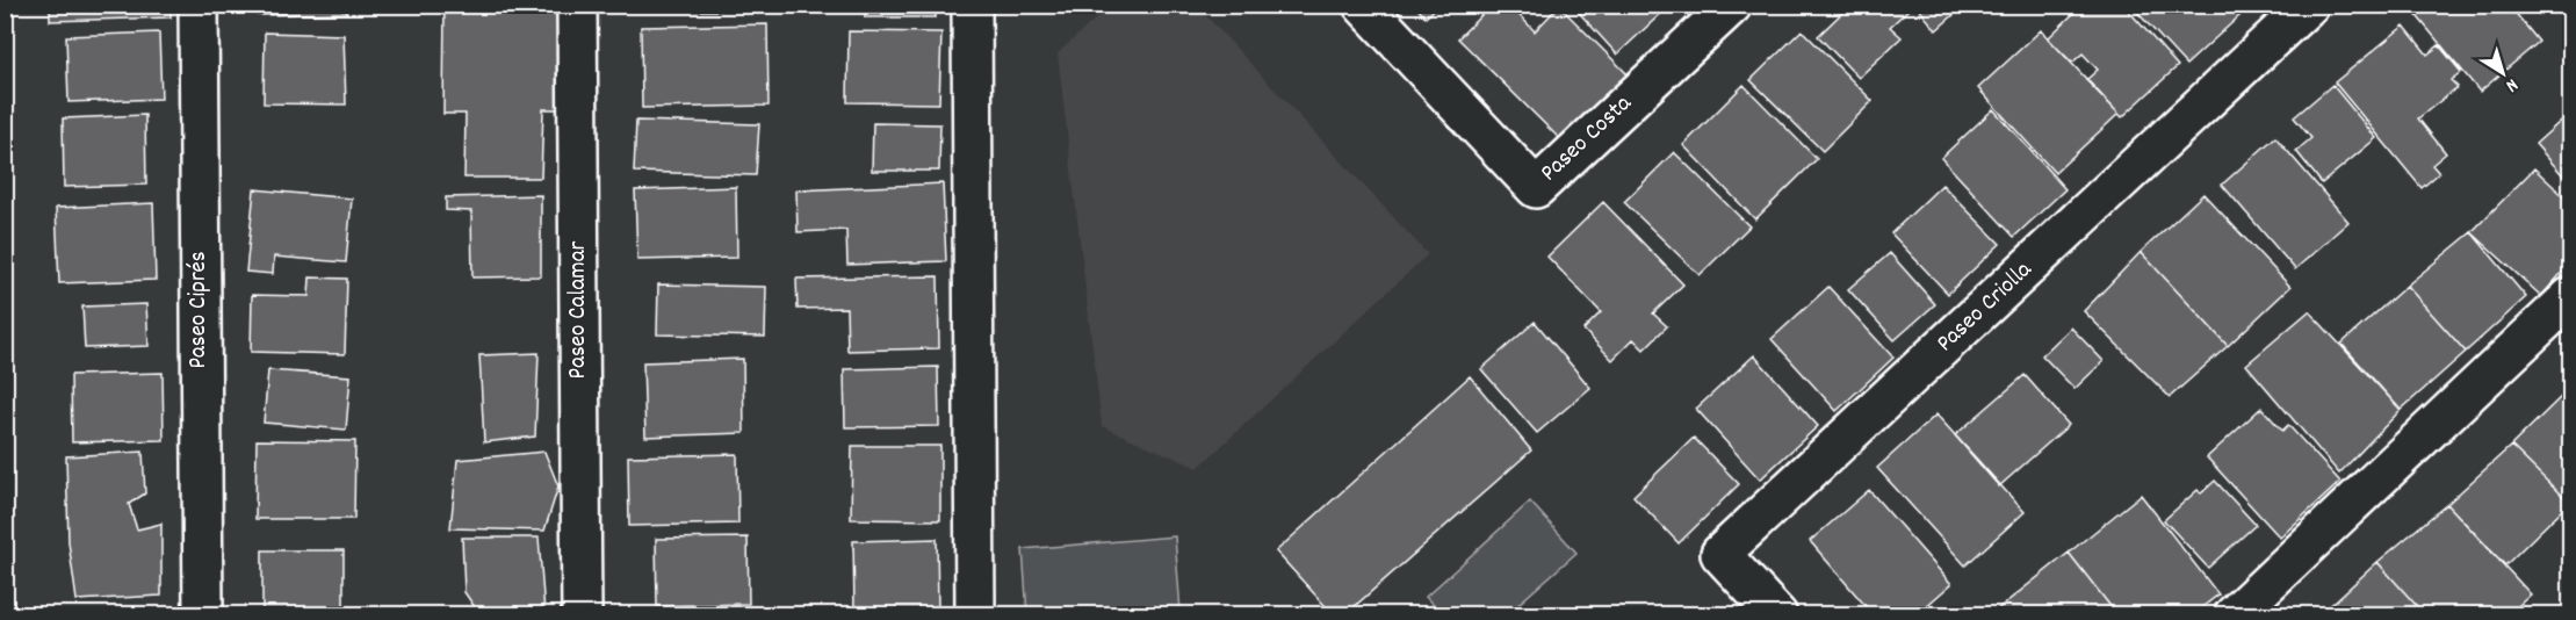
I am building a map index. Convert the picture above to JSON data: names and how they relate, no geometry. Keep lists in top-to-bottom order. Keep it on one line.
{"streets":{"street":["Paseo Costa","Paseo Criolla","Paseo Ciprés","Paseo Calamar"]},"north":"bottom right"}
